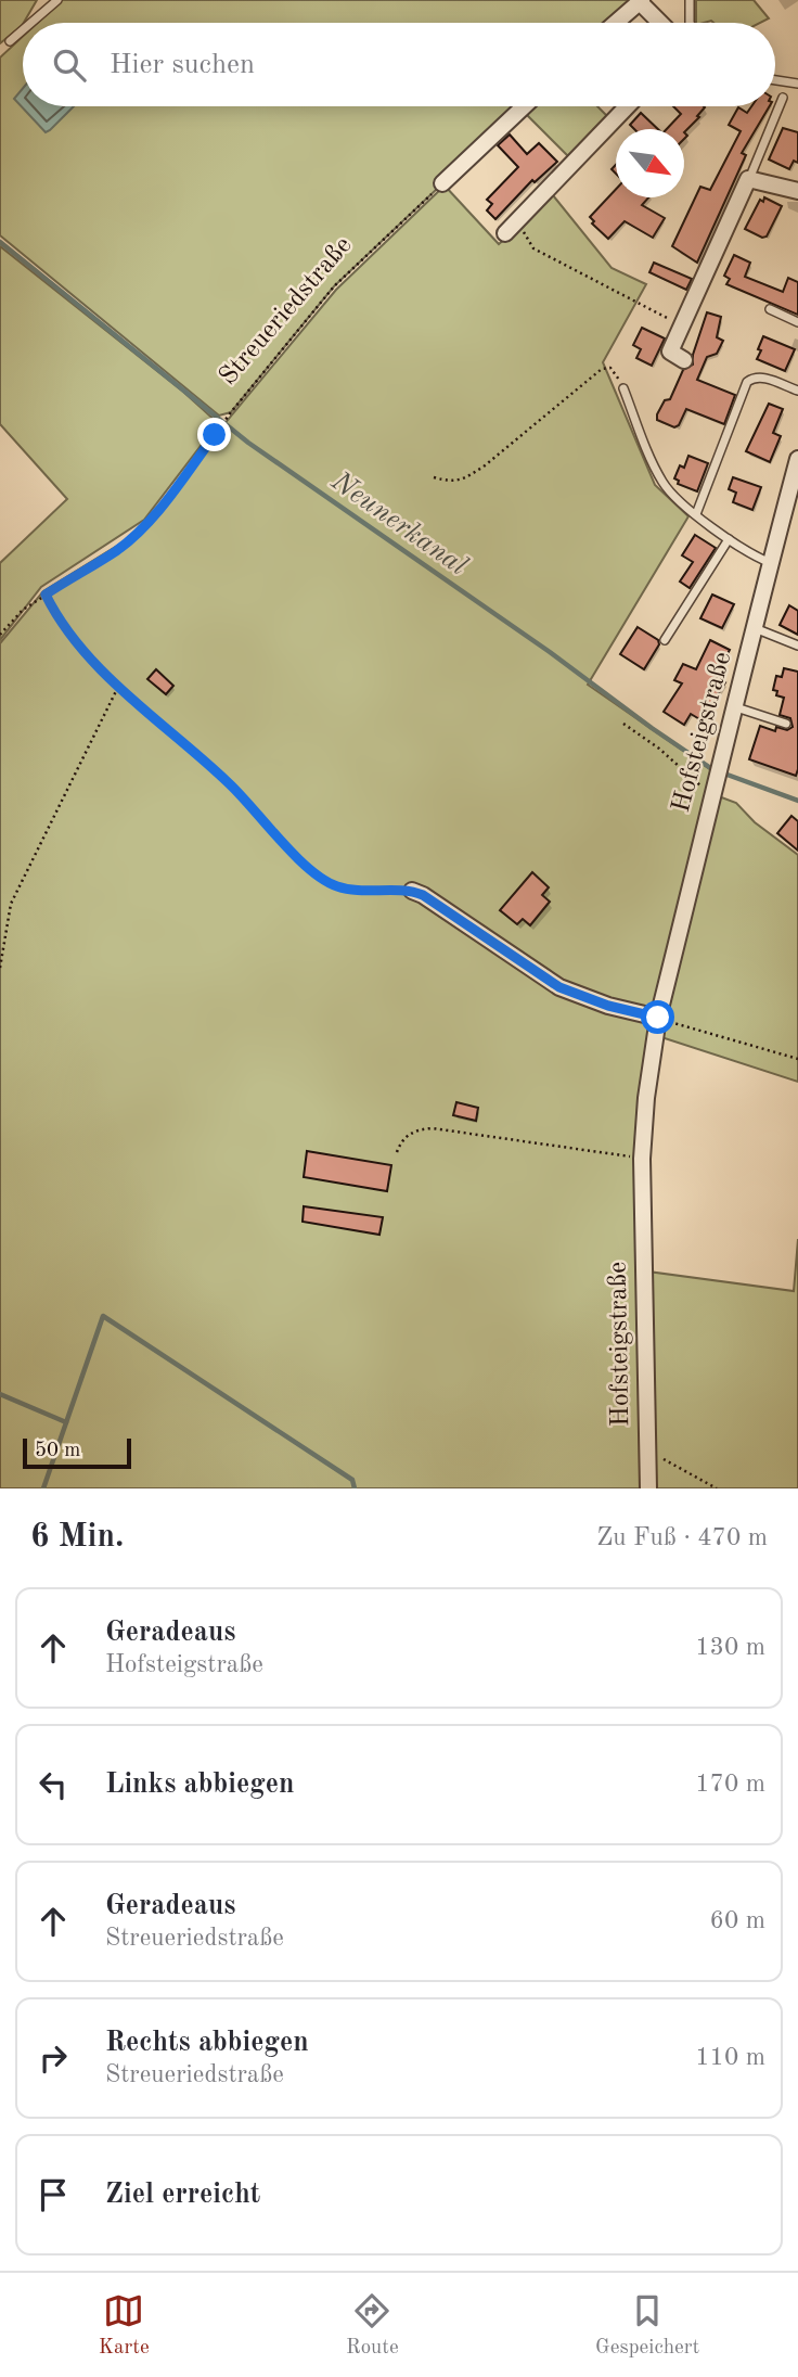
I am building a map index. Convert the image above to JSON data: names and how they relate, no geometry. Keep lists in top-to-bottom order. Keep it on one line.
{"streets":{"street":["Hofsteigstraße"],"path":["Streueriedstraße"]},"water":["Neunerkanal"],"scale_bar":"50 m","north":"bottom right","page":{"search":"Hier suchen","scale":"50 m","heading":["6 Min.","Zu Fuß · 470 m"],"list":[["Geradeaus","Hofsteigstraße","130 m"],["Links abbiegen","170 m"],["Geradeaus","Streueriedstraße","60 m"],["Rechts abbiegen","Streueriedstraße","110 m"],"Ziel erreicht"],"nav":["Karte","Route","Gespeichert"]}}
